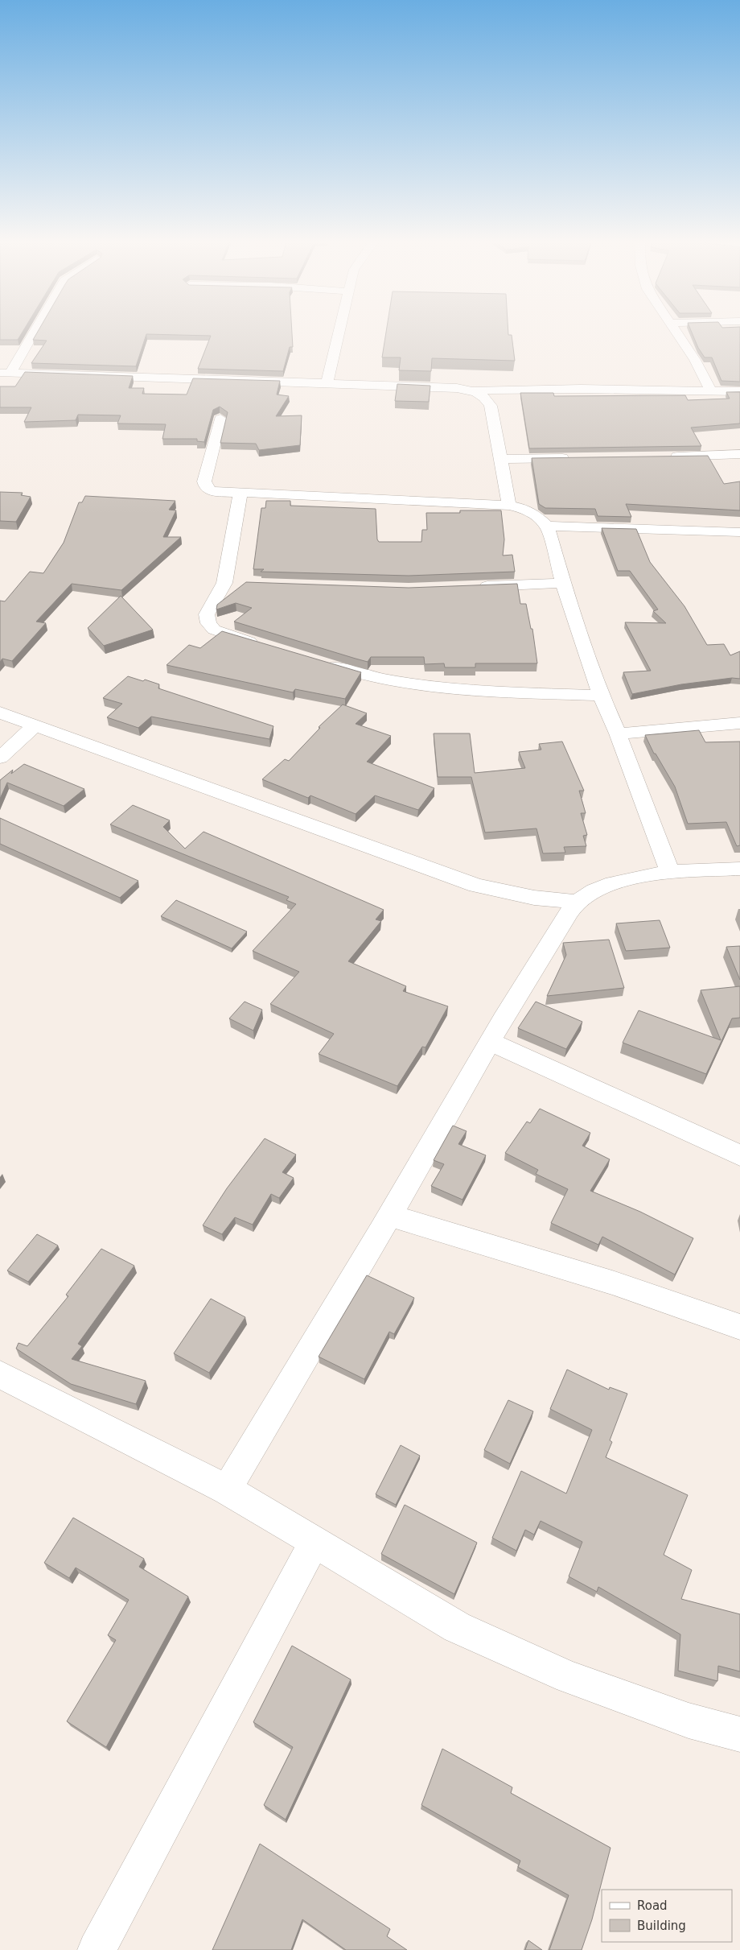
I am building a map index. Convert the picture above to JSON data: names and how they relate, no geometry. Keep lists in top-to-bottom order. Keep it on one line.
{"legend":["Road","Building"]}
